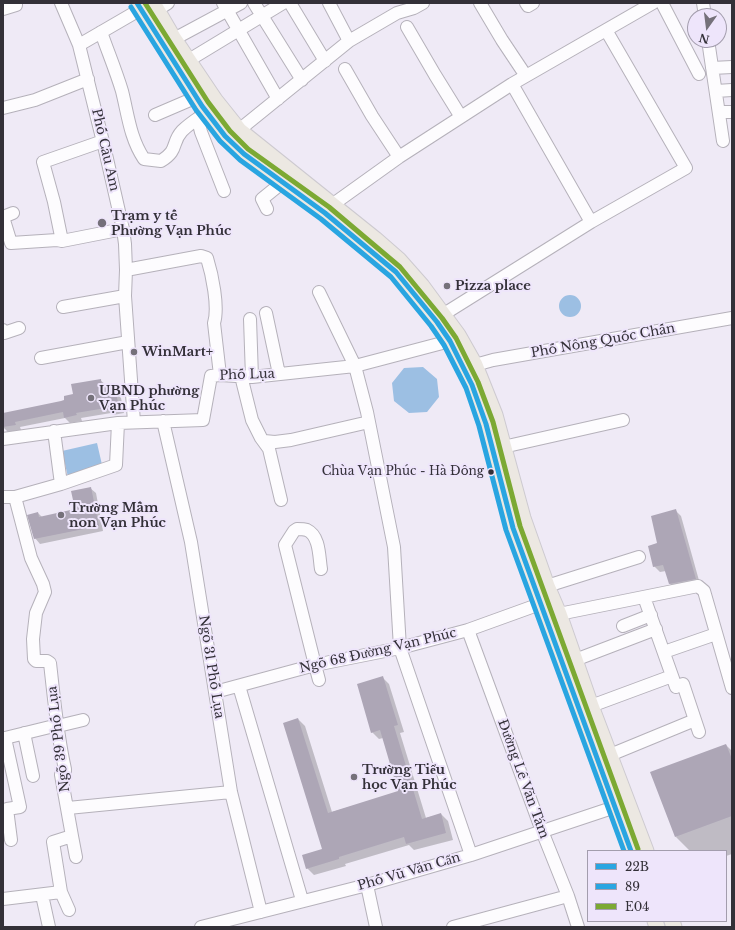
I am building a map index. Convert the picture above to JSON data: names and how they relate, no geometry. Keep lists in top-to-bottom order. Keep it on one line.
{"streets":{"street":["Phố Cầu Am","Phố Nông Quốc Chấn","Phố Lụa","Ngõ 68 Đường Vạn Phúc","Ngõ 31 Phố Lụa","Ngõ 39 Phố Lụa","Đường Lê Văn Tám","Phố Vũ Văn Cẩn"]},"crossings":[["Phố Cầu Am","Phố Lụa"],["Phố Lụa","Ngõ 31 Phố Lụa"],["Ngõ 68 Đường Vạn Phúc","Ngõ 31 Phố Lụa"],["Ngõ 68 Đường Vạn Phúc","Đường Lê Văn Tám"],["Ngõ 31 Phố Lụa","Phố Vũ Văn Cẩn"],["Đường Lê Văn Tám","Phố Vũ Văn Cẩn"]],"places":["Trạm y tế Phường Vạn Phúc","Pizza place","WinMart+","UBND phường Vạn Phúc","Chùa Vạn Phúc - Hà Đông","Trường Mầm non Vạn Phúc","Trường Tiểu học Vạn Phúc"],"lines":["transit line 22B","transit line E04","transit line 89"],"legend":["22B","89","E04"],"north":"bottom"}
